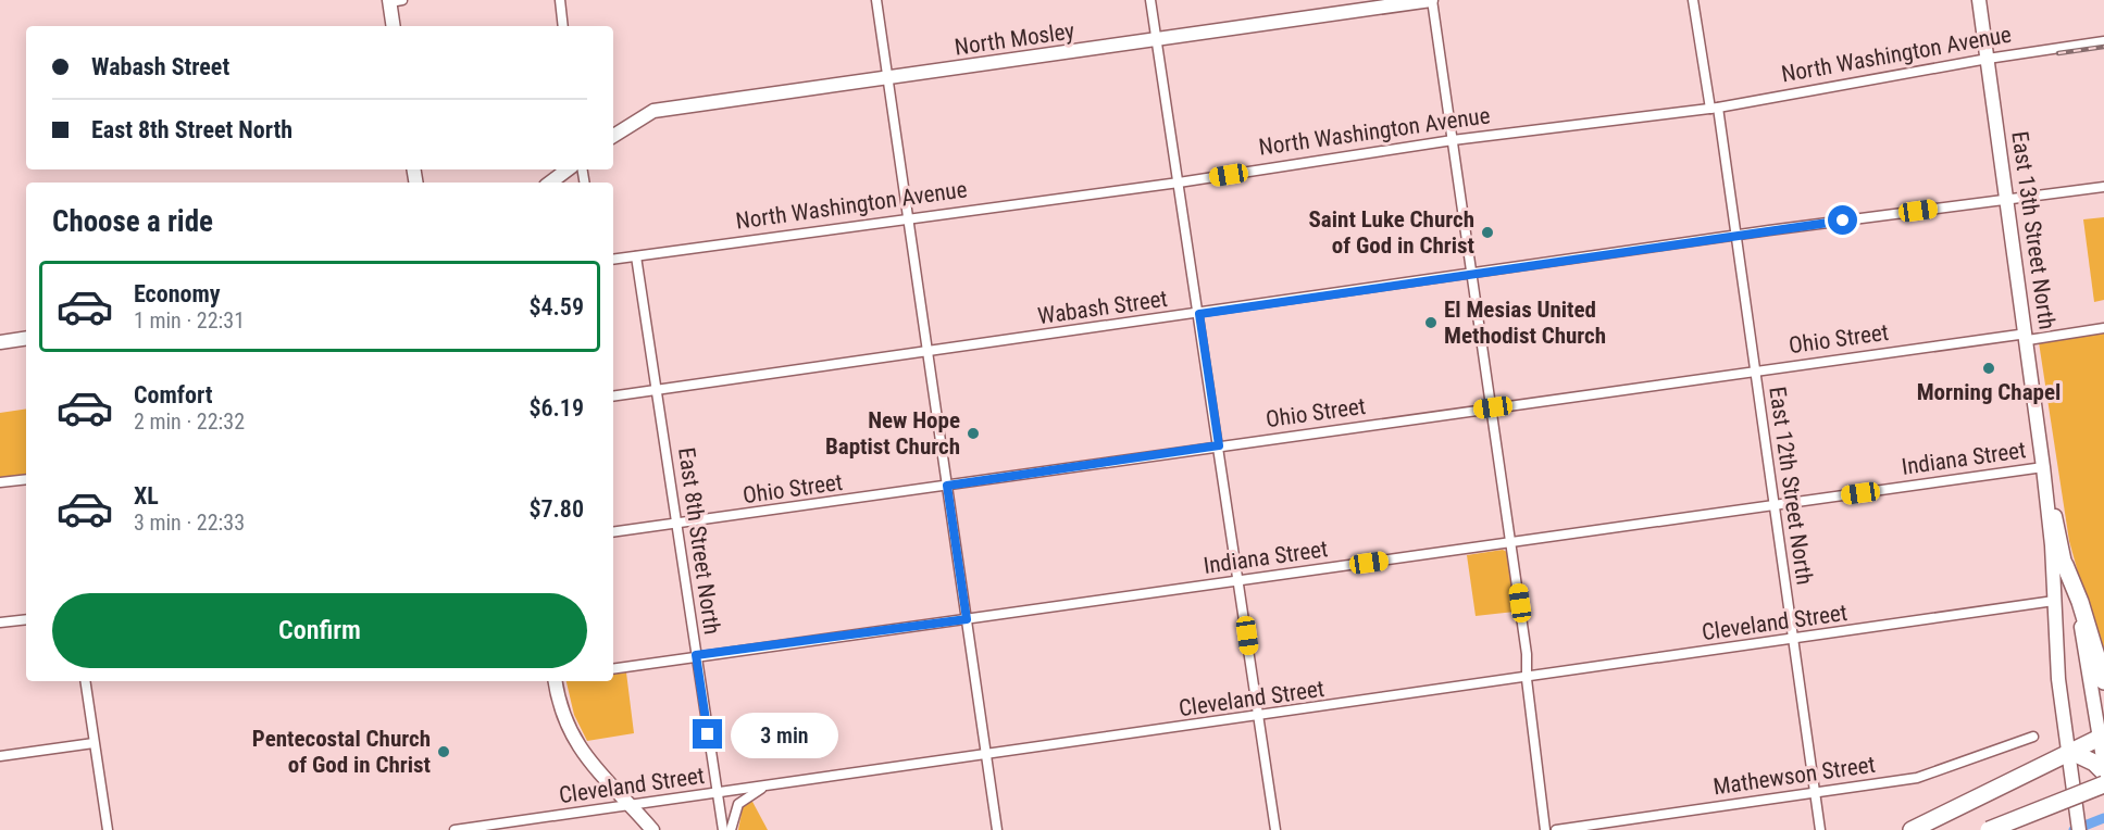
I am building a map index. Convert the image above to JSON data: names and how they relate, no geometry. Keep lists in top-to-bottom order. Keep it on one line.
{"streets":{"street":["North Mosley","North Washington Avenue","East 13th Street North","Wabash Street","Ohio Street","Indiana Street","East 12th Street North","East 8th Street North","Cleveland Street","Mathewson Street"]},"crossings":[["North Washington Avenue","East 13th Street North"],["North Washington Avenue","East 12th Street North"],["North Washington Avenue","East 8th Street North"],["East 13th Street North","Wabash Street"],["East 13th Street North","Ohio Street"],["East 13th Street North","Indiana Street"],["East 13th Street North","Cleveland Street"],["Wabash Street","East 12th Street North"],["Wabash Street","East 8th Street North"],["Ohio Street","East 12th Street North"],["Ohio Street","East 8th Street North"],["Indiana Street","East 12th Street North"],["Indiana Street","East 8th Street North"],["East 12th Street North","Cleveland Street"],["East 12th Street North","Mathewson Street"],["East 8th Street North","Cleveland Street"]],"places":["Saint Luke Church of God in Christ","El Mesias United Methodist Church","Morning Chapel","New Hope Baptist Church","Pentecostal Church of God in Christ"],"page":{"banner":["Wabash Street","East 8th Street North"],"heading":"Choose a ride","list":[{"name":"Economy","note":"1 min · 22:31","value":"$4.59"},{"name":"Comfort","note":"2 min · 22:32","value":"$6.19"},{"name":"XL","note":"3 min · 22:33","value":"$7.80"}],"buttons":"Confirm","bubble":"3 min"}}
